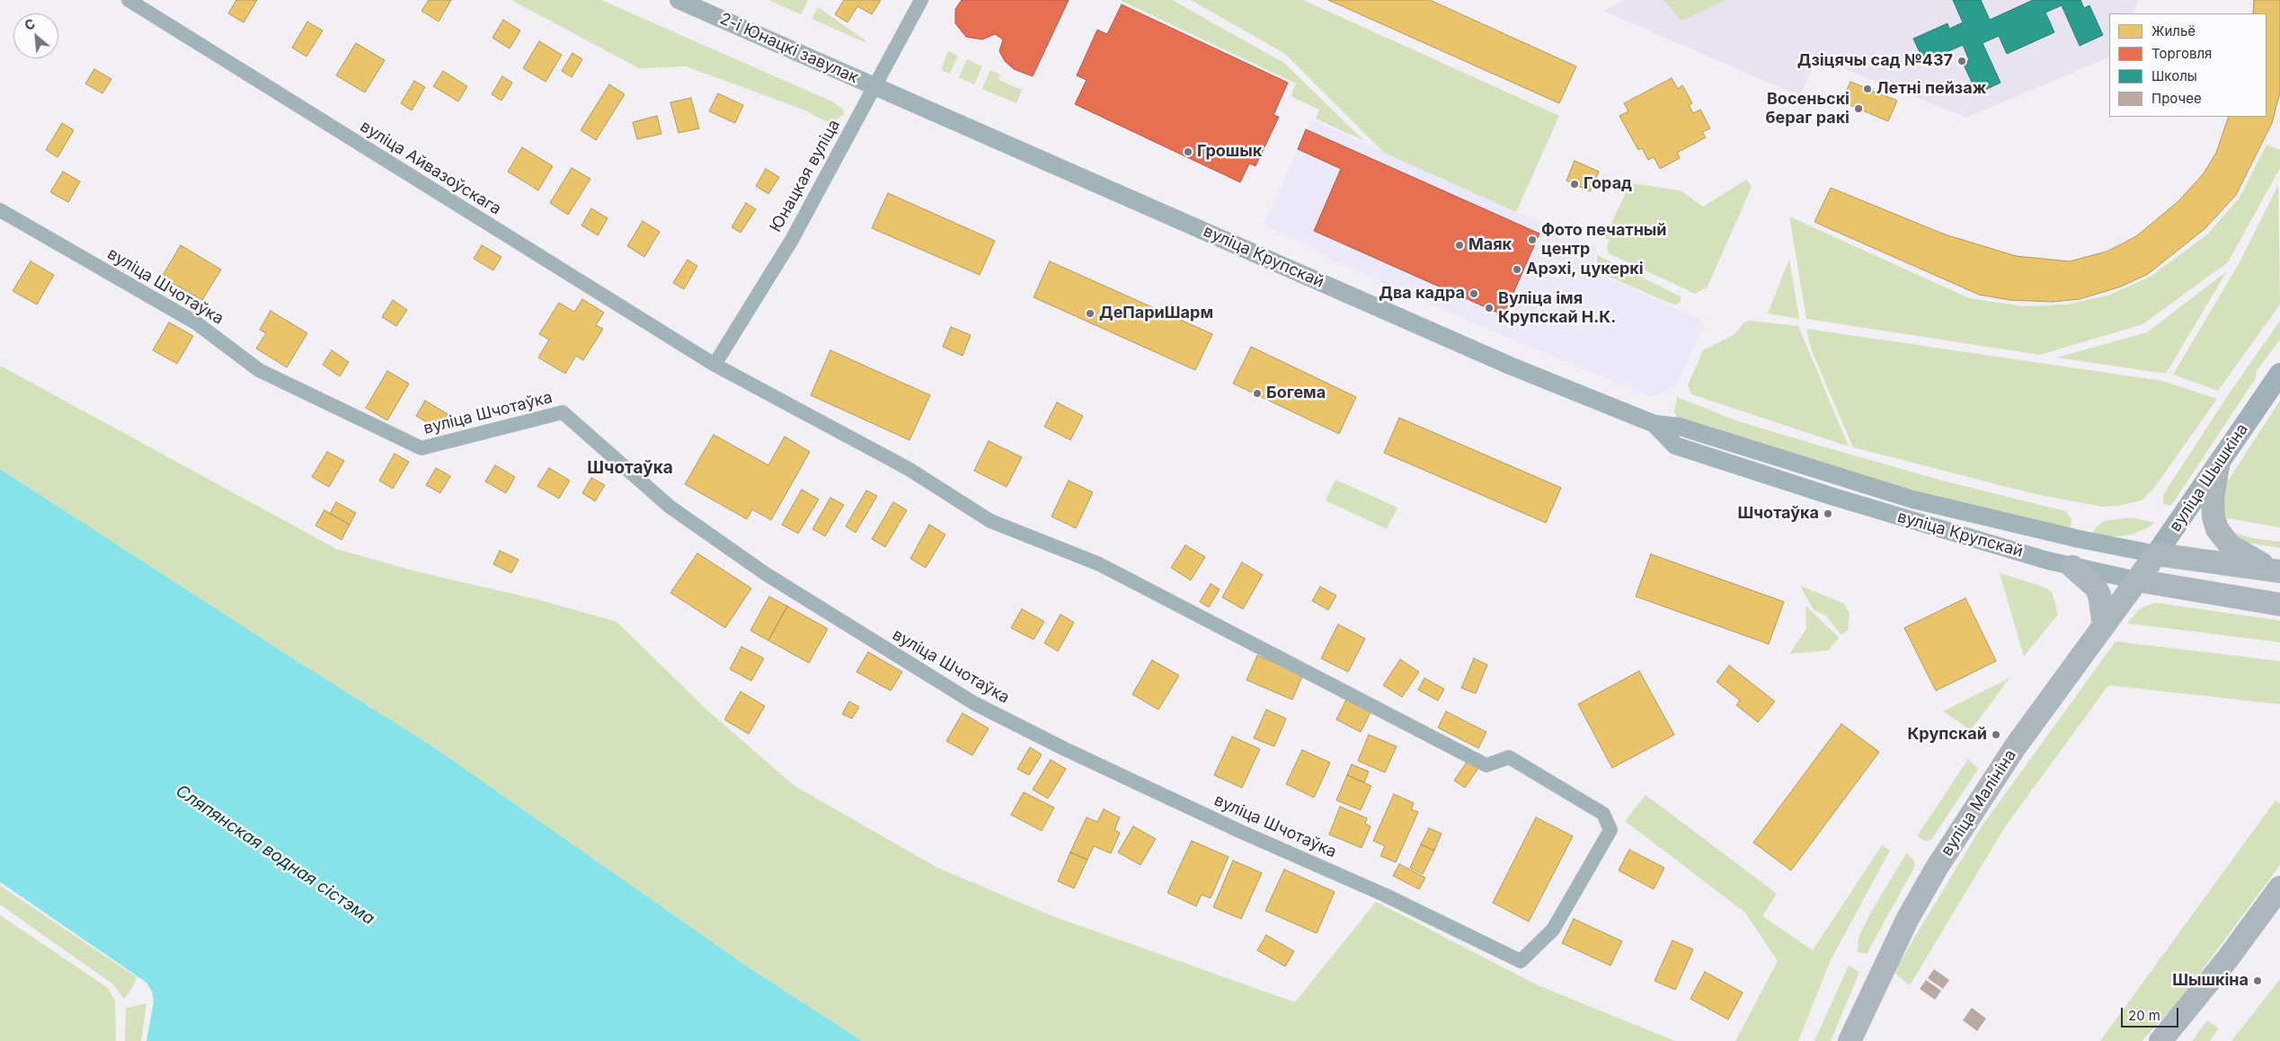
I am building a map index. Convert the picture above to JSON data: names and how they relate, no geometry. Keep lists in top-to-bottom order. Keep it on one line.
{"streets":{"main road":["вуліца Крупскай","вуліца Шышкіна","вуліца Малініна"],"street":["2-і Юнацкі завулак","вуліца Айвазоўскага","Юнацкая вуліца","вуліца Шчотаўка"]},"crossings":[["2-і Юнацкі завулак","Юнацкая вуліца"],["2-і Юнацкі завулак","вуліца Крупскай"],["вуліца Айвазоўскага","Юнацкая вуліца"],["вуліца Айвазоўскага","вуліца Шчотаўка"],["Юнацкая вуліца","вуліца Крупскай"],["Юнацкая вуліца","вуліца Шчотаўка"],["вуліца Крупскай","вуліца Шышкіна"],["вуліца Крупскай","вуліца Малініна"],["вуліца Шышкіна","вуліца Малініна"]],"districts":["Шчотаўка"],"water":["Сляпянская водная сістэма"],"places":["Дзіцячы сад №437","Летні пейзаж","Восеньскі бераг ракі","Грошык","Горад","Фото печатный центр","Маяк","Арэхі, цукеркі","Два кадра","Вуліца імя Крупскай Н.К.","ДеПариШарм","Богема","Шчотаўка","Крупскай","Шышкіна"],"legend":["Жильё","Торговля","Школы","Прочее"],"scale_bar":"20 m","north":"top left"}
